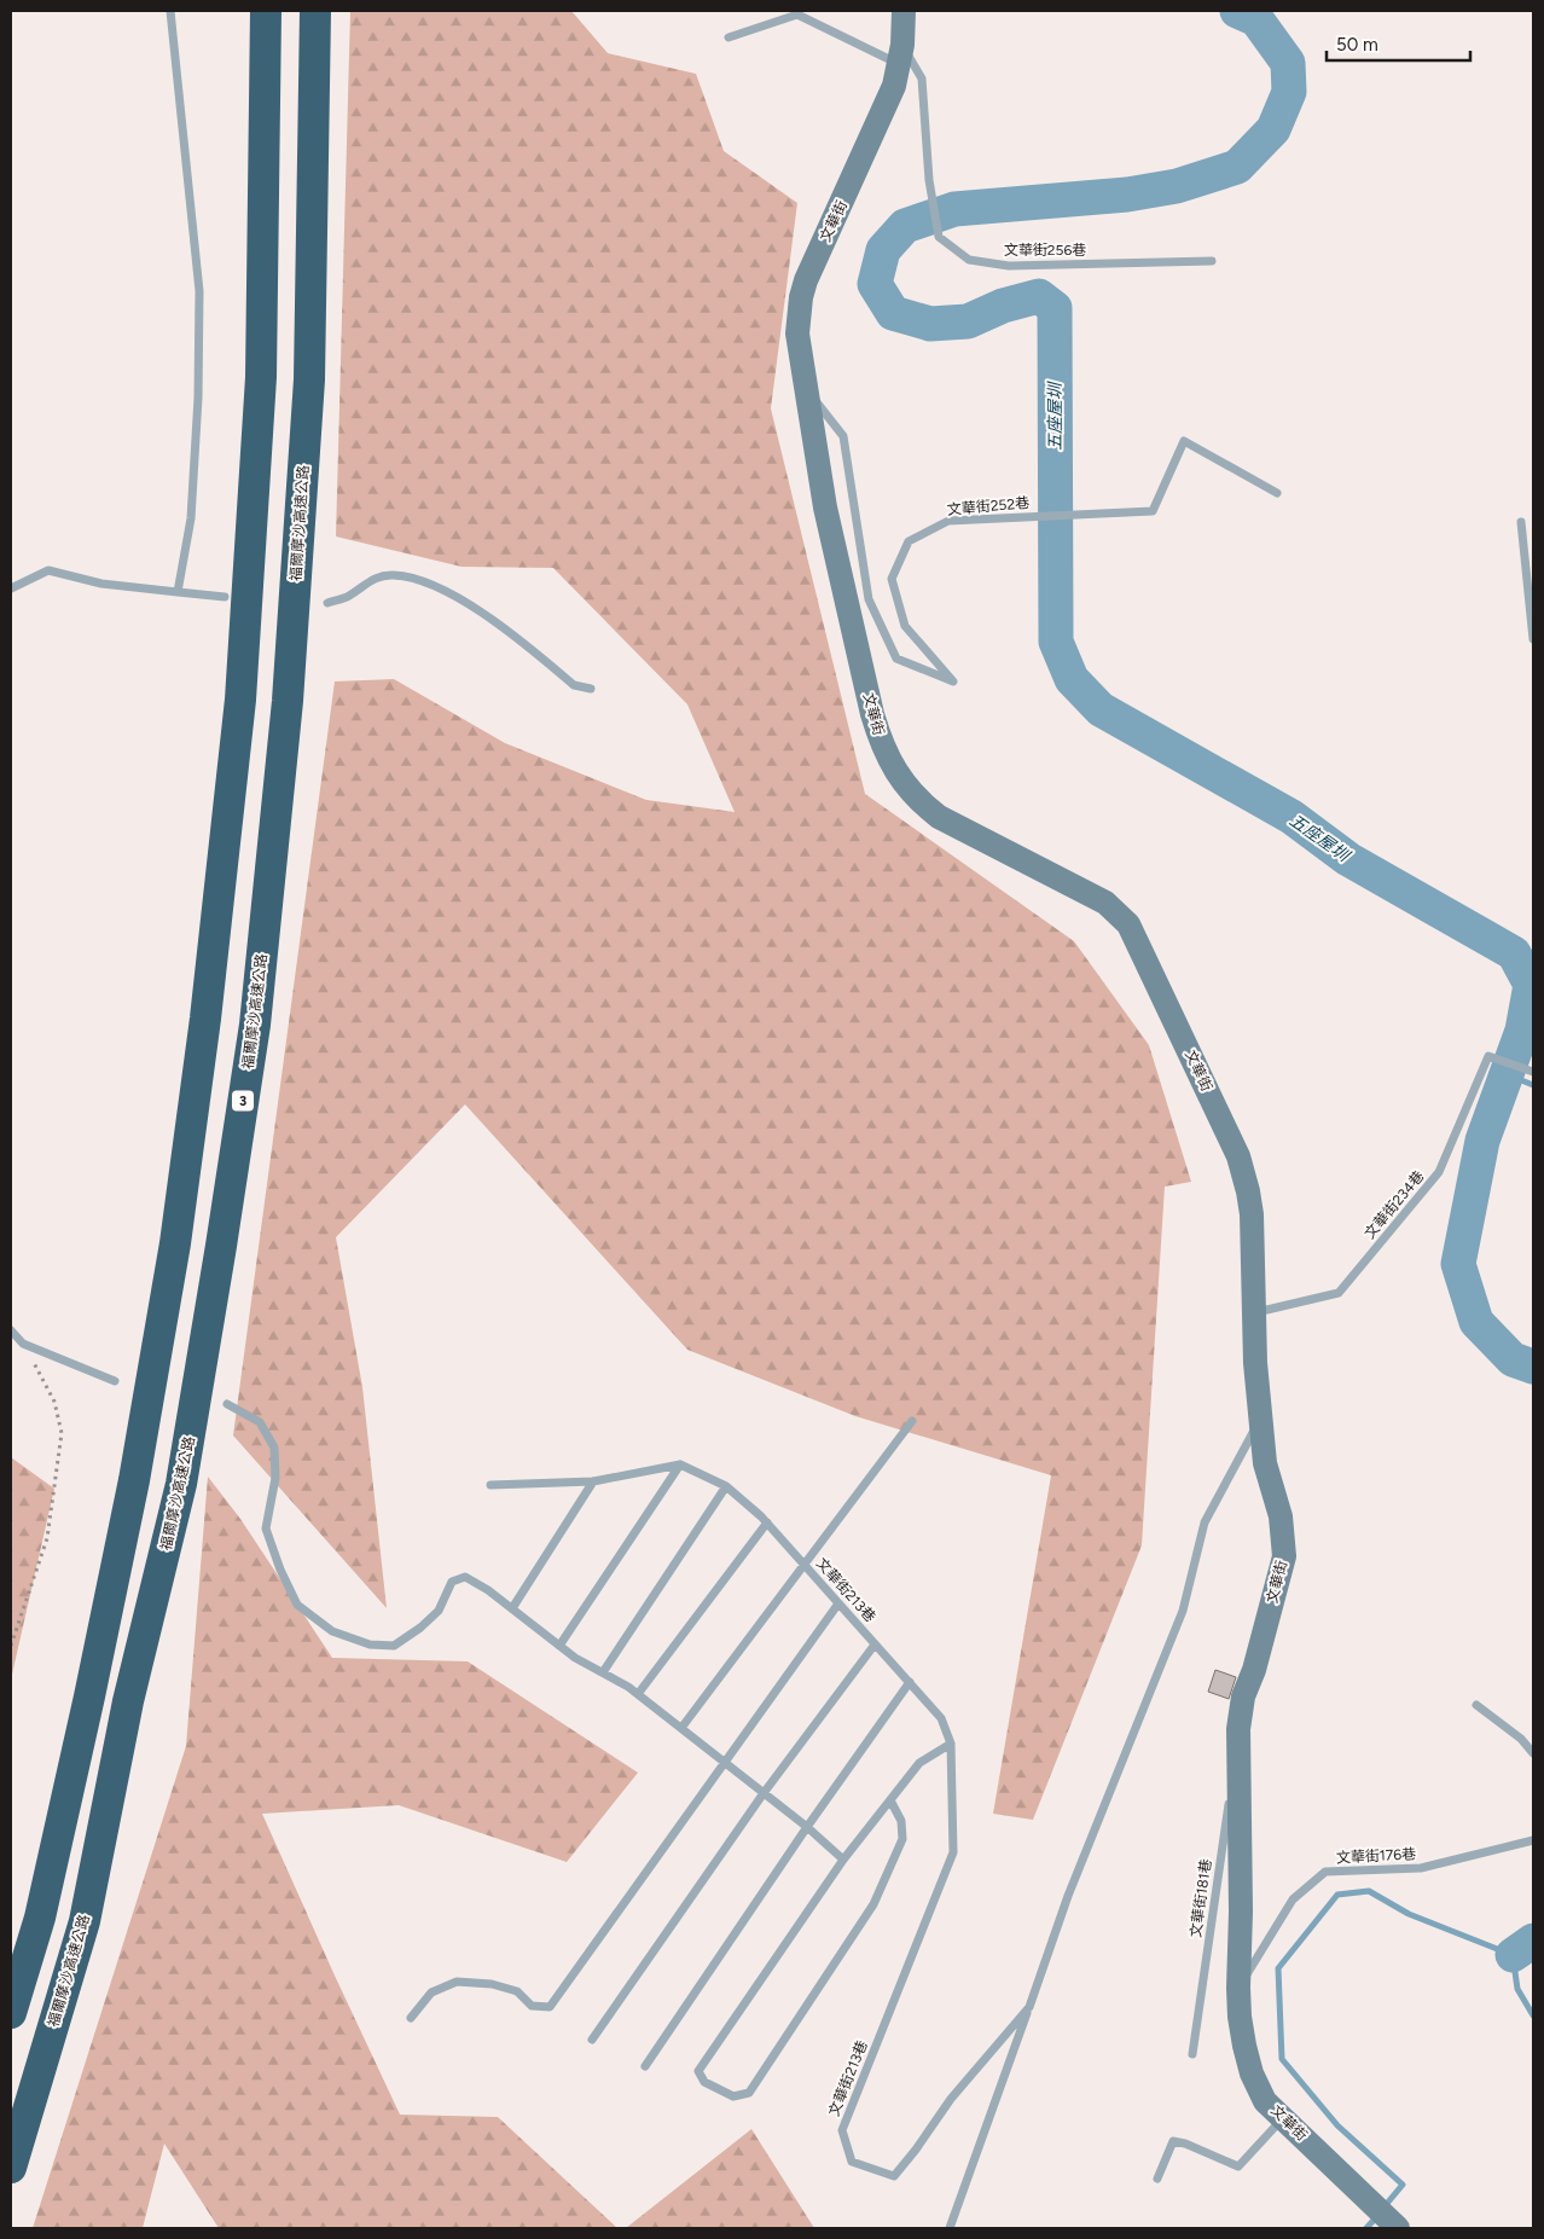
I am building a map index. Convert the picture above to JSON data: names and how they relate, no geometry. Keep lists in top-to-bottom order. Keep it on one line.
{"streets":{"highway":["福爾摩沙高速公路","3"],"street":["文華街"],"lane":["文華街256巷","文華街252巷","文華街234巷","文華街213巷","文華街176巷","文華街181巷"]},"crossings":[["文華街","文華街256巷"],["文華街","文華街252巷"],["文華街","文華街234巷"],["文華街","文華街213巷"],["文華街","文華街176巷"],["文華街","文華街181巷"]],"water":["五座屋圳"],"scale_bar":"50 m"}
